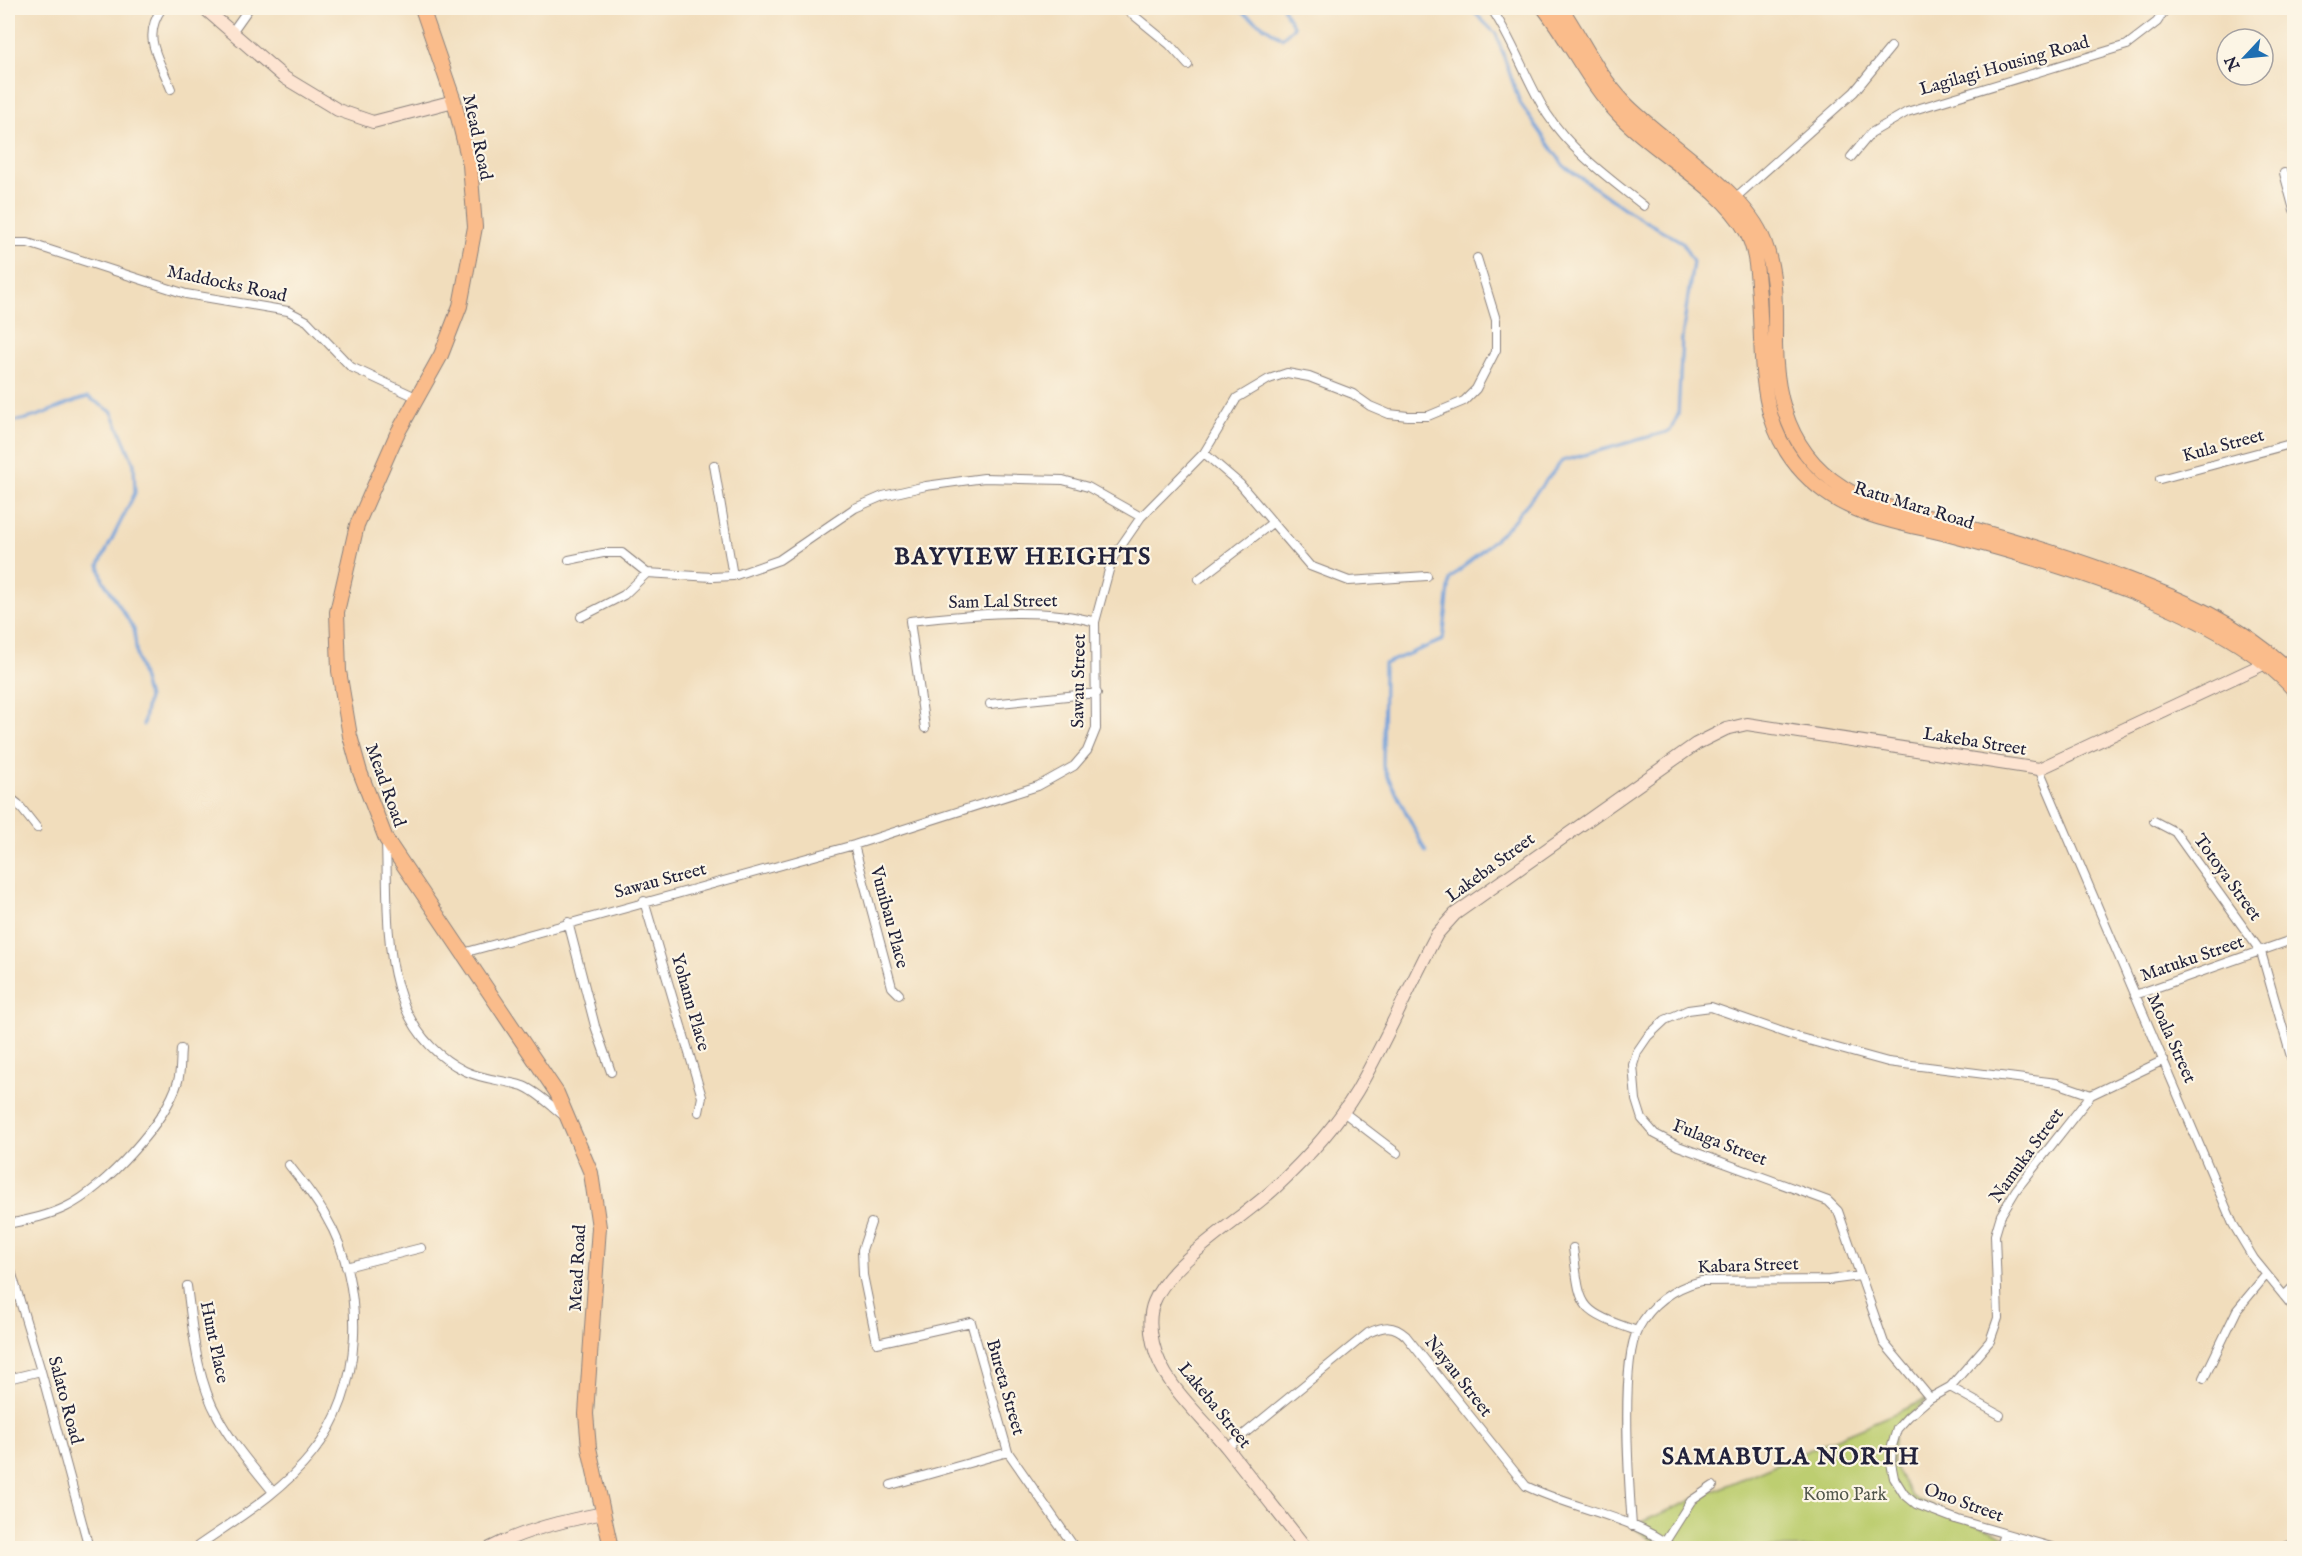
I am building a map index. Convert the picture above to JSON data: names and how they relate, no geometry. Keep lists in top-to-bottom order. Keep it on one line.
{"streets":{"main road":["Mead Road","Ratu Mara Road","Lakeba Street"],"street":["Lagilagi Housing Road","Maddocks Road","Kula Street","Sam Lal Street","Sawau Street","Totoya Street","Vunibau Place","Matuku Street","Yohann Place","Moala Street","Fulaga Street","Namuka Street","Kabara Street","Hunt Place","Nayau Street","Bureta Street","Salato Road","Ono Street"]},"crossings":[["Mead Road","Maddocks Road"],["Mead Road","Sawau Street"],["Ratu Mara Road","Lakeba Street"],["Sam Lal Street","Sawau Street"],["Sawau Street","Vunibau Place"],["Sawau Street","Yohann Place"],["Lakeba Street","Moala Street"],["Lakeba Street","Nayau Street"],["Totoya Street","Matuku Street"],["Matuku Street","Moala Street"],["Moala Street","Namuka Street"],["Fulaga Street","Namuka Street"],["Fulaga Street","Kabara Street"],["Fulaga Street","Ono Street"],["Namuka Street","Ono Street"],["Kabara Street","Nayau Street"]],"districts":["BAYVIEW HEIGHTS","SAMABULA NORTH"],"parks":["Komo Park"],"north":"bottom left"}
